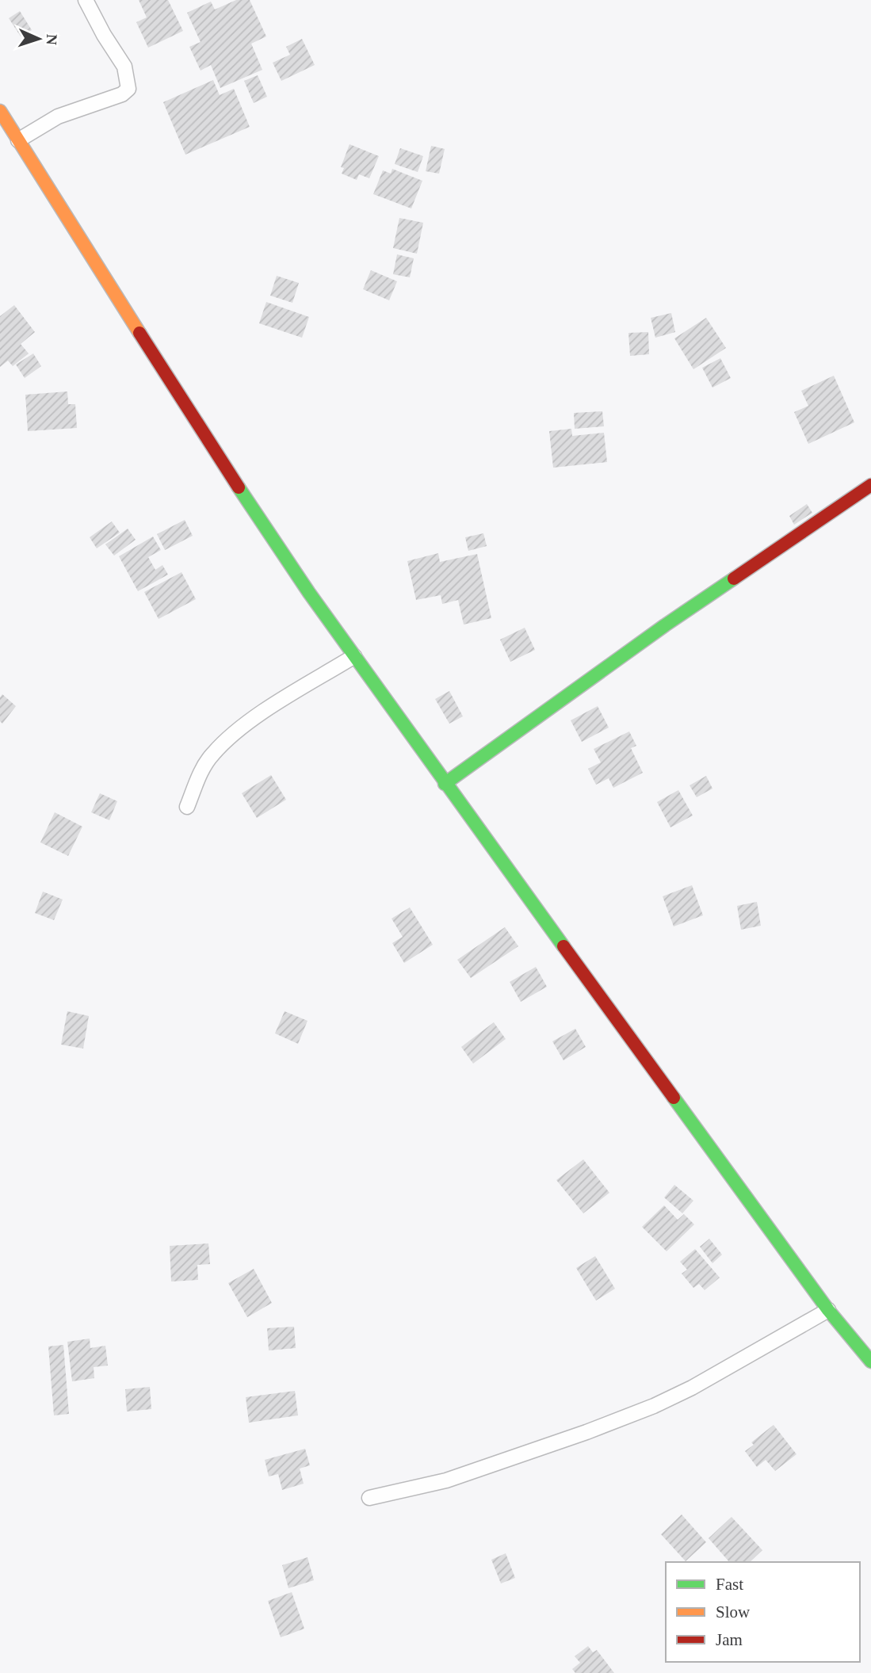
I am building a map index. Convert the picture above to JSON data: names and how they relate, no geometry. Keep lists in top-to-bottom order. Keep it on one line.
{"legend":["Fast","Slow","Jam"],"north":"right"}
